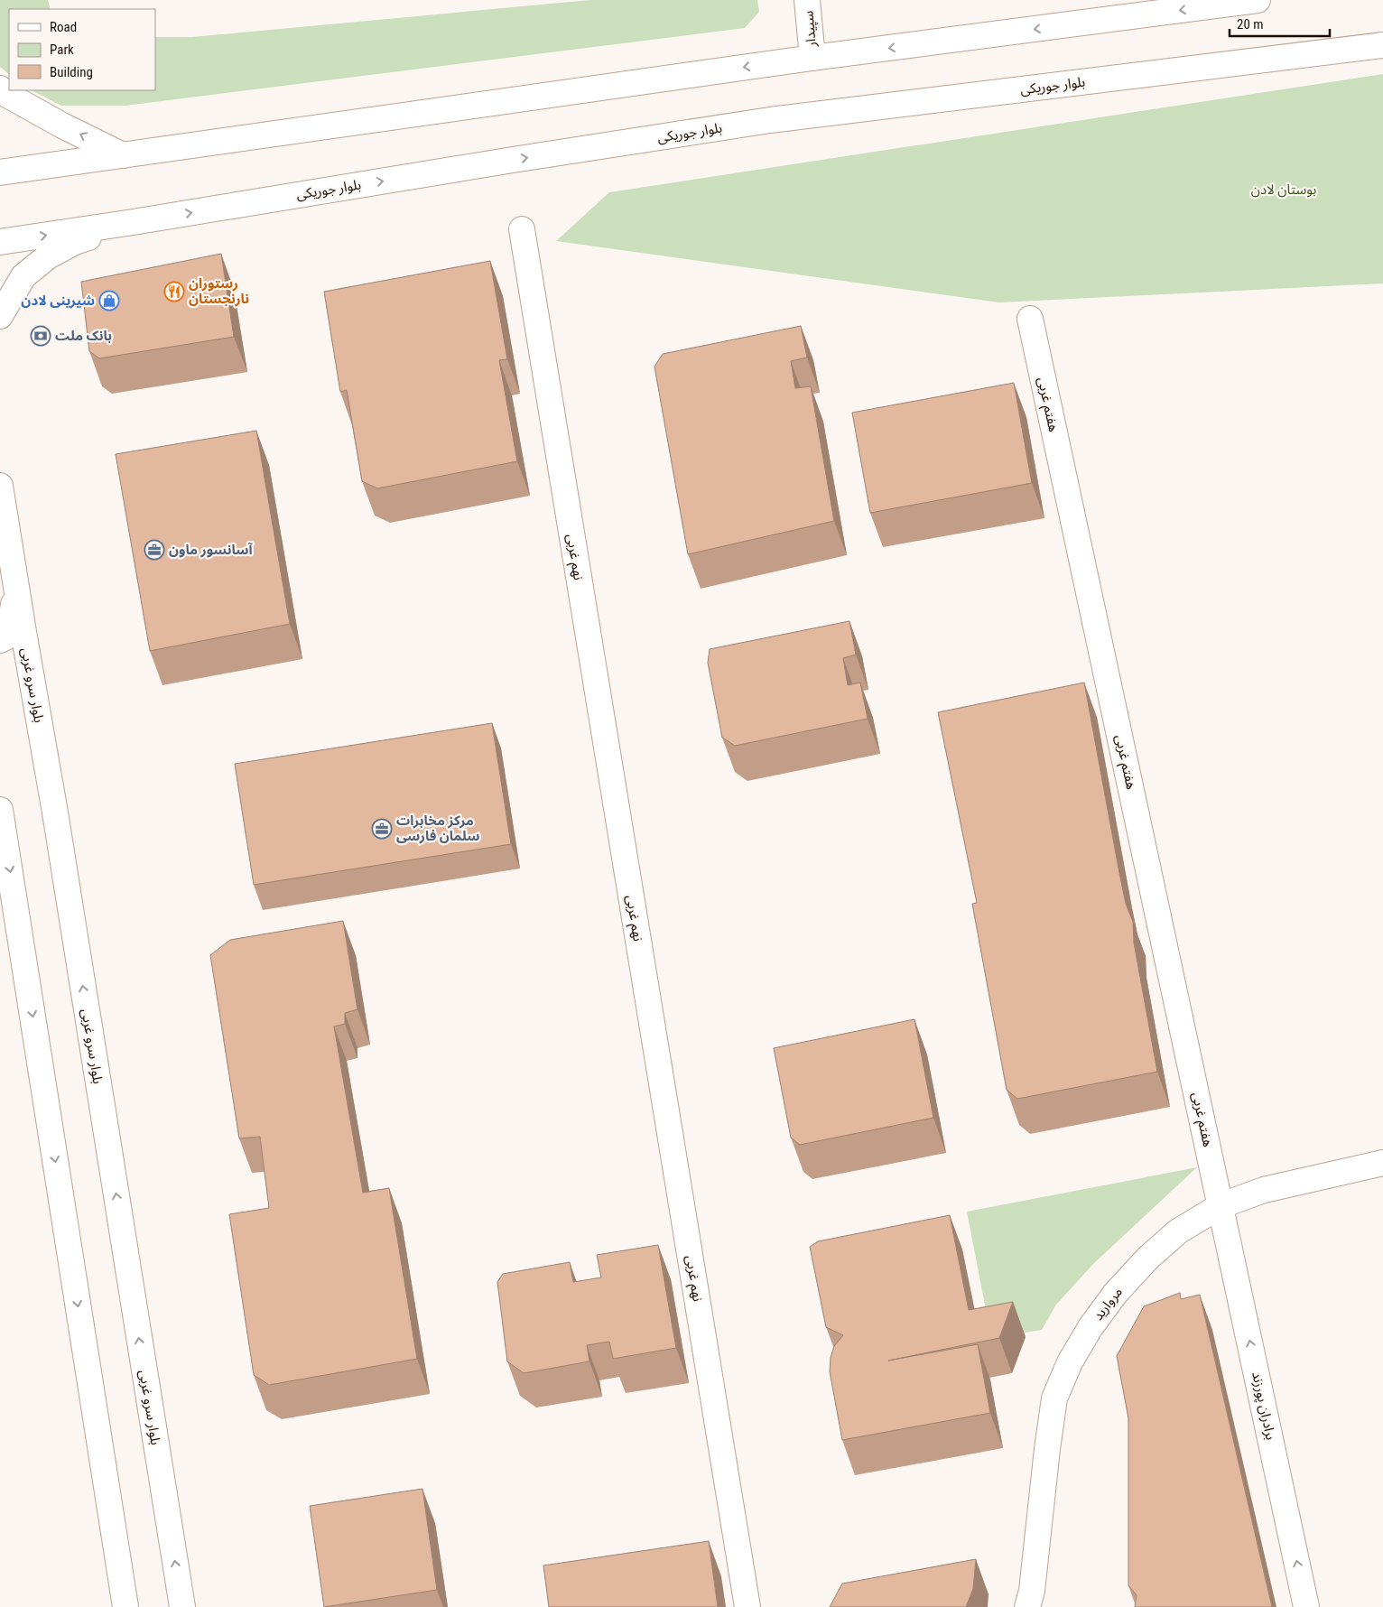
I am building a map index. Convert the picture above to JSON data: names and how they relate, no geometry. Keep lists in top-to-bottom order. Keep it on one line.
{"streets":{"main road":["سپیدار","بلوار جوریکی","هفتم غربی","نهم غربی","بلوار سرو غربی","مروارید","برادران پورزند"]},"crossings":[["هفتم غربی","مروارید"],["هفتم غربی","برادران پورزند"],["مروارید","برادران پورزند"]],"one_way":["برادران پورزند"],"parks":["بوستان لادن"],"places":{"restaurant":["رستوران نارنجستان"],"shop":["شیرینی لادن"],"bank":["بانک ملت"],"office":["آسانسور ماون","مرکز مخابرات سلمان فارسی"]},"legend":["Road","Park","Building"],"scale_bar":"20 m"}
